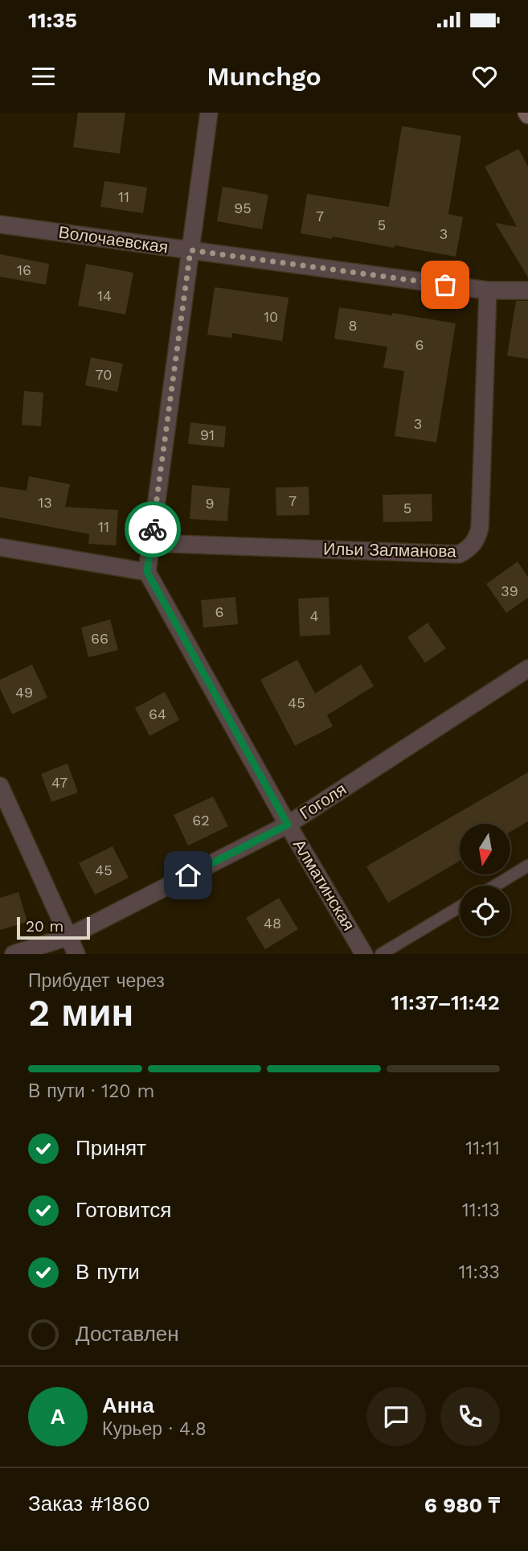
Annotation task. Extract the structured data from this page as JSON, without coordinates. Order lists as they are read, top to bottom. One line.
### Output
{"streets":{"street":["Волочаевская","Ильи Залманова","Гоголя","Алматинская"]},"crossings":[["Волочаевская","Ильи Залманова"],["Гоголя","Алматинская"]],"house_numbers":["11","95","7","5","3","16","14","10","8","6","70","3","91","7","13","9","5","11","39","6","4","66","49","45","64","47","62","45","48"],"scale_bar":"20 m","north":"bottom","page":{"status":"11:35","header":"Munchgo","scale":"20 m","heading":["2 мин","Прибудет через","11:37–11:42"],"panel":["Анна","Курьер · 4.8","Заказ #1860","6 980 ₸"],"bar":"В пути · 120 m","list":[["Принят","11:11"],["Готовится","11:13"],["В пути","11:33"],"Доставлен"],"round":"А"}}
